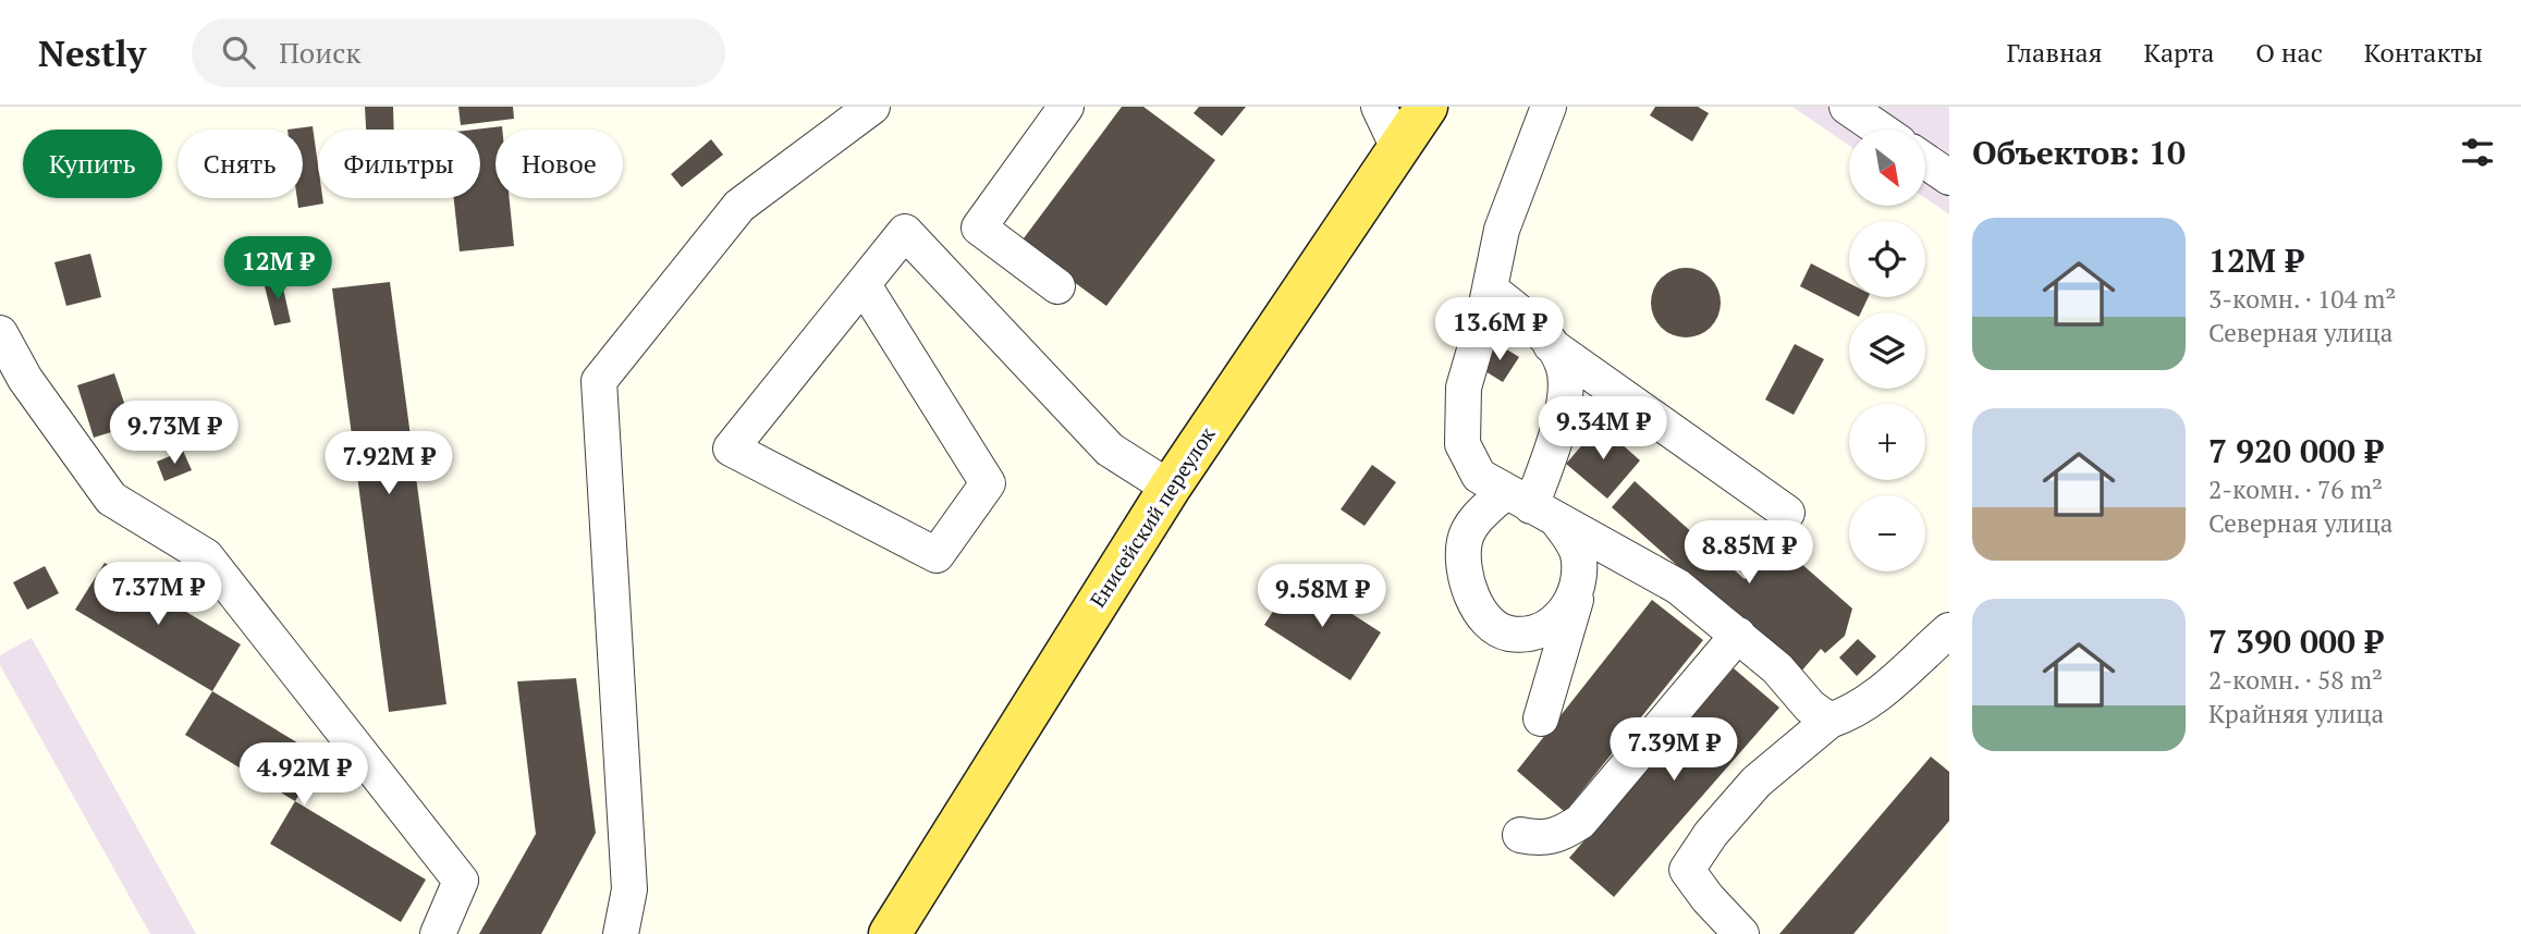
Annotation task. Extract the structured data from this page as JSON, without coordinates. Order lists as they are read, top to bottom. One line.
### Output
{"streets":{"main road":["Енисейский переулок"]},"north":"bottom right","page":{"header":"Nestly","search":"Поиск","nav":["Главная","Карта","О нас","Контакты"],"heading":"Объектов: 10","map_buttons":["+","−"],"chip":["Купить","Снять","Фильтры","Новое"],"list":[{"name":"12M ₽","note":"3-комн. · 104 m² · Северная улица"},{"name":"7 920 000 ₽","note":"2-комн. · 76 m² · Северная улица"},{"name":"7 390 000 ₽","note":"2-комн. · 58 m² · Крайняя улица"}],"price":["12M ₽","13.6M ₽","9.34M ₽","9.73M ₽","7.92M ₽","8.85M ₽","7.37M ₽","9.58M ₽","7.39M ₽","4.92M ₽"]}}
